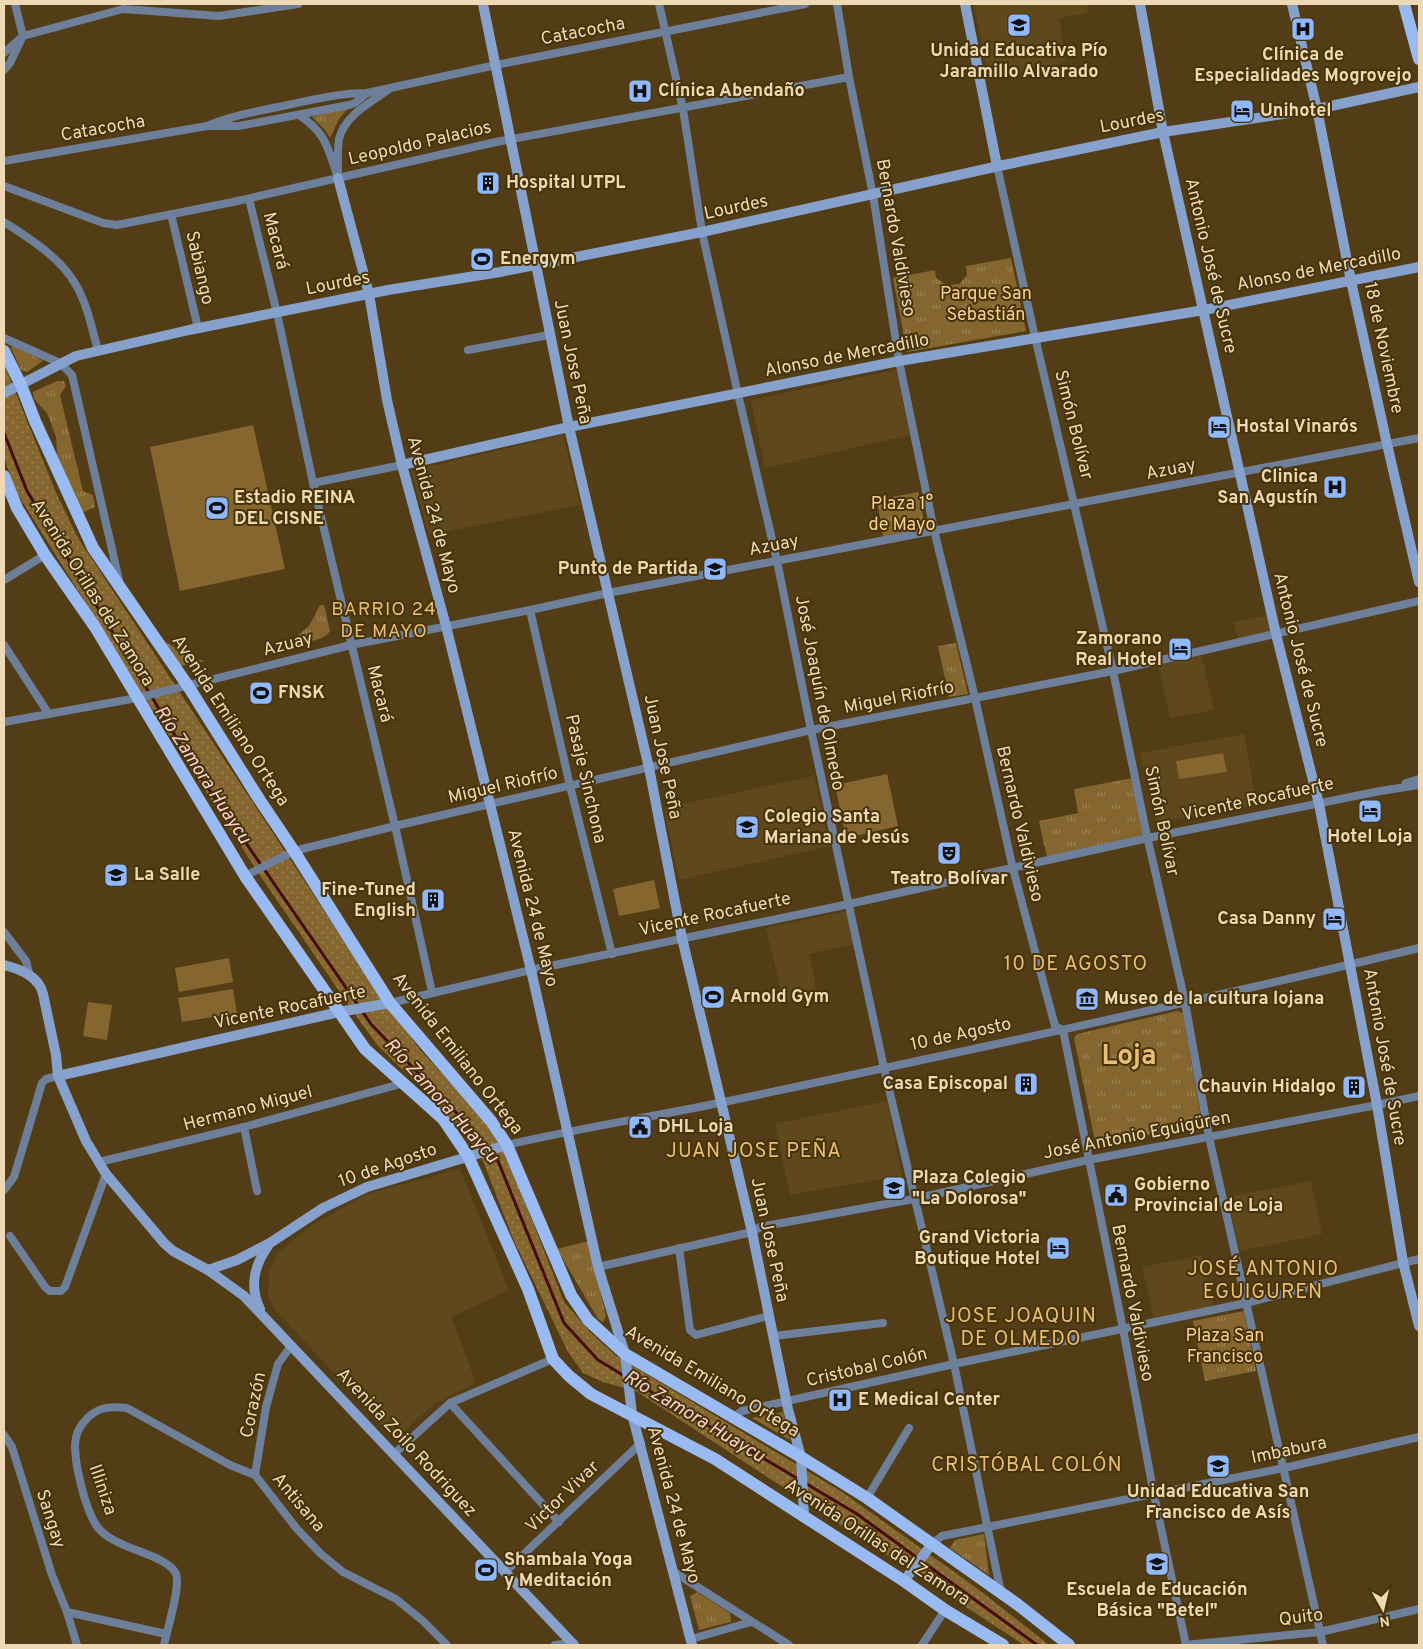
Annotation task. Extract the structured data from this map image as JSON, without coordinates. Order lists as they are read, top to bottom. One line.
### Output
{"streets":{"main road":["Avenida Orillas del Zamora","Avenida Emiliano Ortega"],"street":["Catacocha","Lourdes","Leopoldo Palacios","Bernardo Valdivieso","Macará","Antonio José de Sucre","Sabiango","Alonso de Mercadillo","18 de Noviembre","Juan Jose Peña","Simón Bolívar","Azuay","Avenida 24 de Mayo","José Joaquín de Olmedo","Miguel Riofrío","Pasaje Sinchona","Vicente Rocafuerte","10 de Agosto","Hermano Miguel","José Antonio Eguigüren","Cristobal Colón","Corazón","Avenida Zoilo Rodriguez","Imbabura","Illiniza","Victor Vivar","Antisana","Sangay","Quito"]},"crossings":[["Catacocha","Juan Jose Peña"],["Catacocha","José Joaquín de Olmedo"],["Lourdes","Bernardo Valdivieso"],["Lourdes","Macará"],["Lourdes","Antonio José de Sucre"],["Lourdes","Sabiango"],["Lourdes","18 de Noviembre"],["Lourdes","Juan Jose Peña"],["Lourdes","Simón Bolívar"],["Lourdes","Avenida 24 de Mayo"],["Lourdes","José Joaquín de Olmedo"],["Lourdes","Avenida Emiliano Ortega"],["Leopoldo Palacios","Bernardo Valdivieso"],["Leopoldo Palacios","Macará"],["Leopoldo Palacios","Sabiango"],["Leopoldo Palacios","Juan Jose Peña"],["Leopoldo Palacios","Avenida 24 de Mayo"],["Leopoldo Palacios","José Joaquín de Olmedo"],["Bernardo Valdivieso","Alonso de Mercadillo"],["Bernardo Valdivieso","Azuay"],["Bernardo Valdivieso","Miguel Riofrío"],["Bernardo Valdivieso","Vicente Rocafuerte"],["Bernardo Valdivieso","10 de Agosto"],["Bernardo Valdivieso","José Antonio Eguigüren"],["Bernardo Valdivieso","Cristobal Colón"],["Bernardo Valdivieso","Imbabura"],["Bernardo Valdivieso","Quito"],["Macará","Alonso de Mercadillo"],["Macará","Azuay"],["Macará","Miguel Riofrío"],["Macará","Vicente Rocafuerte"],["Antonio José de Sucre","Alonso de Mercadillo"],["Antonio José de Sucre","Azuay"],["Antonio José de Sucre","Miguel Riofrío"],["Antonio José de Sucre","Vicente Rocafuerte"],["Antonio José de Sucre","10 de Agosto"],["Antonio José de Sucre","José Antonio Eguigüren"],["Antonio José de Sucre","Cristobal Colón"],["Alonso de Mercadillo","18 de Noviembre"],["Alonso de Mercadillo","Juan Jose Peña"],["Alonso de Mercadillo","Simón Bolívar"],["Alonso de Mercadillo","Avenida 24 de Mayo"],["Alonso de Mercadillo","José Joaquín de Olmedo"],["18 de Noviembre","Azuay"],["Juan Jose Peña","Azuay"],["Juan Jose Peña","Avenida Orillas del Zamora"],["Juan Jose Peña","Miguel Riofrío"],["Juan Jose Peña","Avenida Emiliano Ortega"],["Juan Jose Peña","Vicente Rocafuerte"],["Juan Jose Peña","10 de Agosto"],["Juan Jose Peña","José Antonio Eguigüren"],["Juan Jose Peña","Cristobal Colón"],["Simón Bolívar","Azuay"],["Simón Bolívar","Miguel Riofrío"],["Simón Bolívar","Vicente Rocafuerte"],["Simón Bolívar","10 de Agosto"],["Simón Bolívar","José Antonio Eguigüren"],["Simón Bolívar","Cristobal Colón"],["Simón Bolívar","Imbabura"],["Simón Bolívar","Quito"],["Azuay","Avenida 24 de Mayo"],["Azuay","Avenida Orillas del Zamora"],["Azuay","José Joaquín de Olmedo"],["Azuay","Avenida Emiliano Ortega"],["Azuay","Pasaje Sinchona"],["Avenida 24 de Mayo","Avenida Orillas del Zamora"],["Avenida 24 de Mayo","Miguel Riofrío"],["Avenida 24 de Mayo","Avenida Emiliano Ortega"],["Avenida 24 de Mayo","Vicente Rocafuerte"],["Avenida 24 de Mayo","10 de Agosto"],["Avenida 24 de Mayo","José Antonio Eguigüren"],["Avenida 24 de Mayo","Victor Vivar"],["Avenida Orillas del Zamora","Miguel Riofrío"],["Avenida Orillas del Zamora","Vicente Rocafuerte"],["Avenida Orillas del Zamora","10 de Agosto"],["Avenida Orillas del Zamora","Hermano Miguel"],["José Joaquín de Olmedo","Miguel Riofrío"],["José Joaquín de Olmedo","Avenida Emiliano Ortega"],["José Joaquín de Olmedo","Vicente Rocafuerte"],["José Joaquín de Olmedo","10 de Agosto"],["José Joaquín de Olmedo","José Antonio Eguigüren"],["José Joaquín de Olmedo","Cristobal Colón"],["José Joaquín de Olmedo","Imbabura"],["Miguel Riofrío","Avenida Emiliano Ortega"],["Miguel Riofrío","Pasaje Sinchona"],["Avenida Emiliano Ortega","Vicente Rocafuerte"],["Avenida Emiliano Ortega","10 de Agosto"],["Avenida Emiliano Ortega","Cristobal Colón"],["Avenida Emiliano Ortega","Imbabura"],["Pasaje Sinchona","Vicente Rocafuerte"],["Vicente Rocafuerte","Avenida Zoilo Rodriguez"],["10 de Agosto","Avenida Zoilo Rodriguez"],["Hermano Miguel","Avenida Zoilo Rodriguez"],["Corazón","Avenida Zoilo Rodriguez"],["Corazón","Antisana"],["Avenida Zoilo Rodriguez","Victor Vivar"],["Illiniza","Antisana"]],"districts":["BARRIO 24 DE MAYO","10 DE AGOSTO","Loja","JUAN JOSE PEÑA","JOSÉ ANTONIO EGUIGUREN","JOSE JOAQUIN DE OLMEDO","CRISTÓBAL COLÓN"],"water":["Río Zamora Huaycu"],"parks":["Parque San Sebastián","Plaza 1° de Mayo","Plaza San Francisco"],"places":{"school or university":["Unidad Educativa Pío Jaramillo Alvarado","Punto de Partida","Colegio Santa Mariana de Jesús","La Salle","Plaza Colegio \"La Dolorosa\"","Unidad Educativa San Francisco de Asís","Escuela de Educación Básica \"Betel\""],"hospital":["Clínica de Especialidades Mogrovejo","Clínica Abendaño","Clinica San Agustín","E Medical Center"],"hotel":["Unihotel","Hostal Vinarós","Zamorano Real Hotel","Hotel Loja","Casa Danny","Grand Victoria Boutique Hotel"],"building":["Hospital UTPL","Fine-Tuned English","Casa Episcopal","Chauvin Hidalgo"],"sports":["Energym","Estadio REINA DEL CISNE","FNSK","Arnold Gym","Shambala Yoga y Meditación"],"theatre":["Teatro Bolívar"],"museum":["Museo de la cultura lojana"],"public building":["DHL Loja","Gobierno Provincial de Loja"]},"north":"bottom"}
